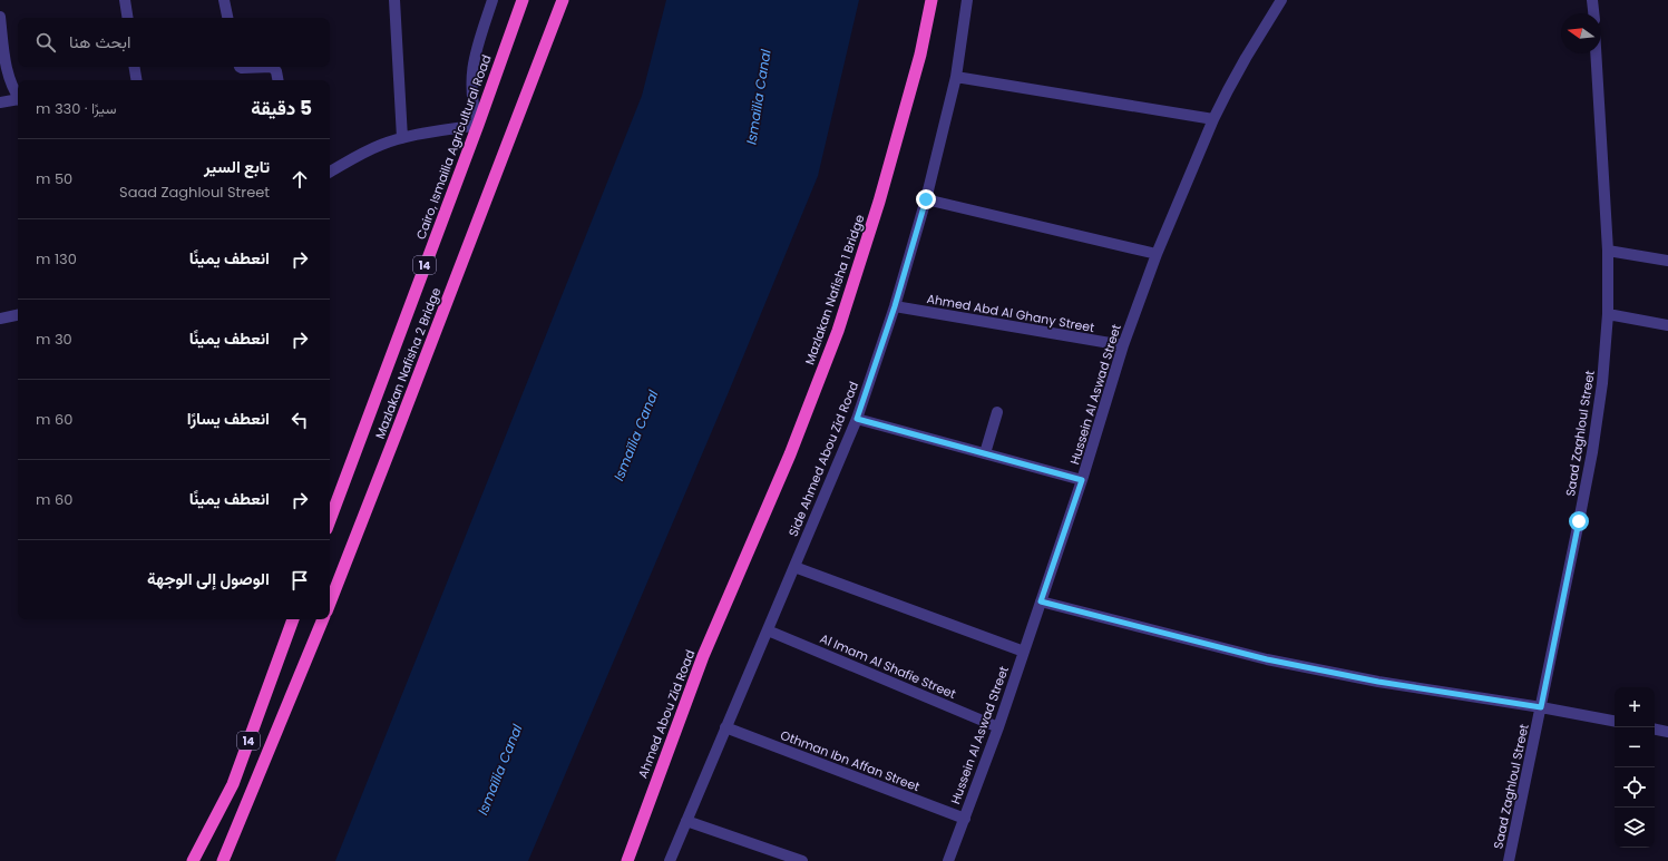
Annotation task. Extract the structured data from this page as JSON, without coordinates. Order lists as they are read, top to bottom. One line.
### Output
{"streets":{"highway":["Cairo, Ismailia Agricultural Road","14","Mazlakan Nafisha 1 Bridge","Mazlakan Nafisha 2 Bridge","Ahmed Abou Zid Road"],"street":["Ahmed Abd Al Ghany Street","Hussein Al Aswad Street","Saad Zaghloul Street","Side Ahmed Abou Zid Road","Al Imam Al Shafie Street","Othman Ibn Affan Street"]},"crossings":[["Mazlakan Nafisha 1 Bridge","Ahmed Abou Zid Road"],["Ahmed Abd Al Ghany Street","Hussein Al Aswad Street"],["Ahmed Abd Al Ghany Street","Side Ahmed Abou Zid Road"],["Hussein Al Aswad Street","Al Imam Al Shafie Street"],["Hussein Al Aswad Street","Othman Ibn Affan Street"],["Side Ahmed Abou Zid Road","Al Imam Al Shafie Street"],["Side Ahmed Abou Zid Road","Othman Ibn Affan Street"]],"water":["Ismaïlia Canal"],"north":"left","page":{"search":"ابحث هنا","heading":["5 دقيقة","سيرًا · 330 m"],"list":[["تابع السير","Saad Zaghloul Street","50 m"],["انعطف يمينًا","130 m"],["انعطف يمينًا","30 m"],["انعطف يسارًا","60 m"],["انعطف يمينًا","60 m"],"الوصول إلى الوجهة"],"map_buttons":["+","−"]}}
